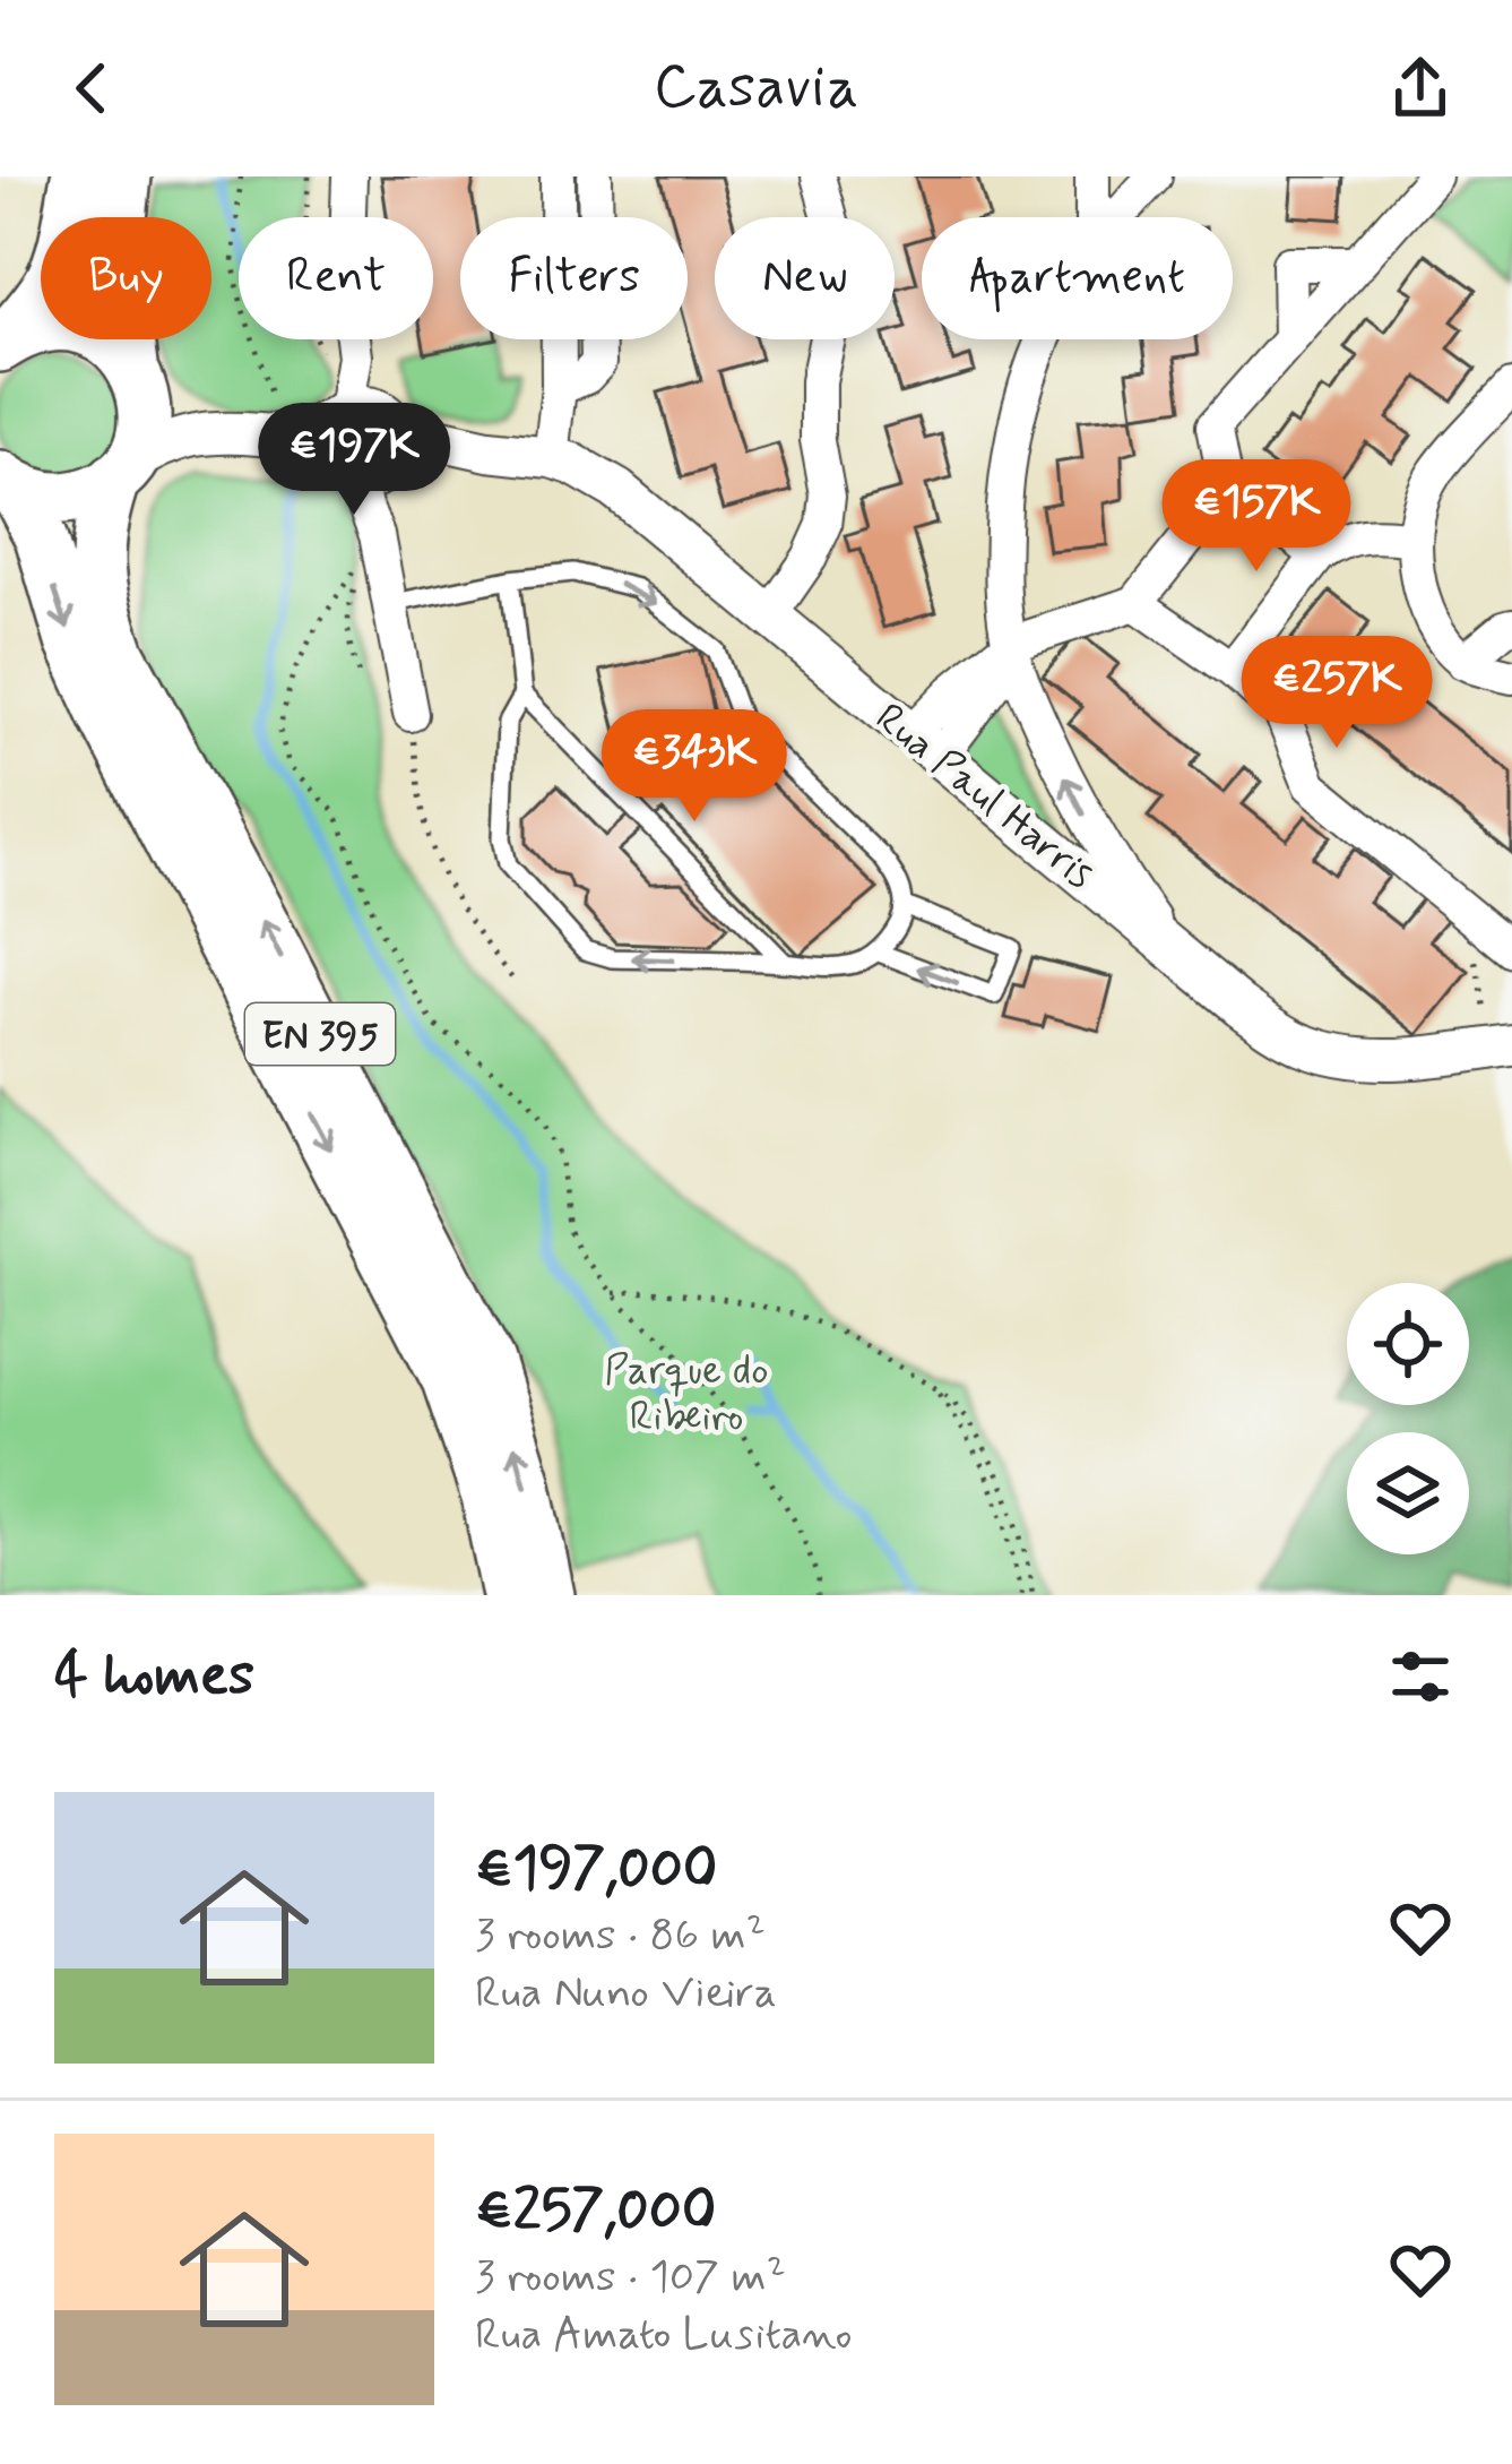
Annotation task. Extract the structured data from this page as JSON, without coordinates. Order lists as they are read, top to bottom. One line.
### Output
{"streets":{"main road":["EN 395"],"street":["Rua Paul Harris"]},"parks":["Parque do Ribeiro"],"page":{"header":"Casavia","chip":["Buy","Rent","Filters","New","Apartment"],"price":["€197K","€157K","€257K","€343K"],"heading":"4 homes","list":[{"name":"€197,000","note":"3 rooms · 86 m² · Rua Nuno Vieira"},{"name":"€257,000","note":"3 rooms · 107 m² · Rua Amato Lusitano"}]}}
